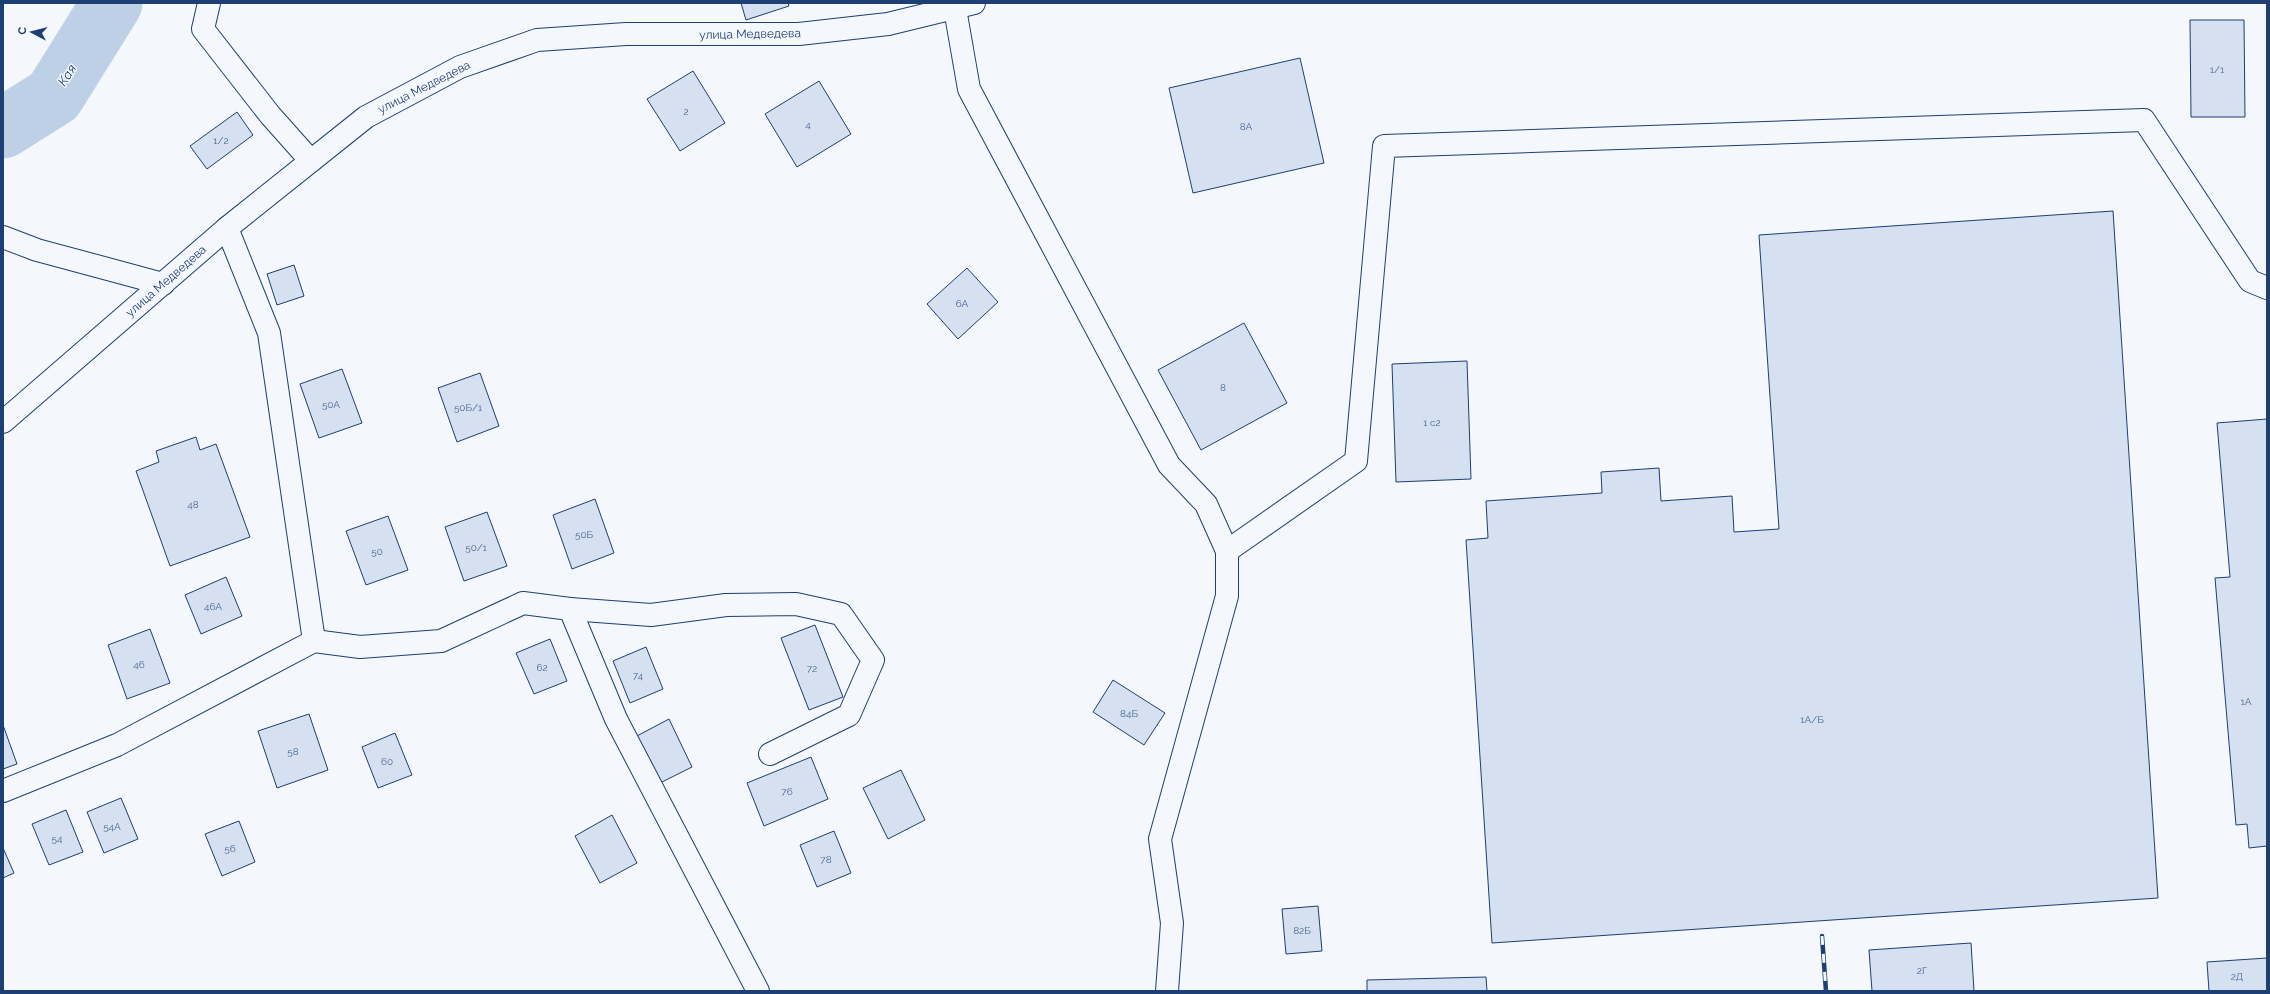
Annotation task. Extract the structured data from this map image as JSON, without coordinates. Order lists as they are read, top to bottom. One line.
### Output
{"streets":{"street":["улица Медведева"]},"water":["Кая"],"house_numbers":["1/1","2","4","8А","1/2","6А","8","50А","50Б/1","1 с2","48","50Б","50/1","50","46А","46","62","72","74","1А","84Б","1А/Б","58","60","76","54А","54","56","78","82Б","2Г","2Д"],"north":"left"}
